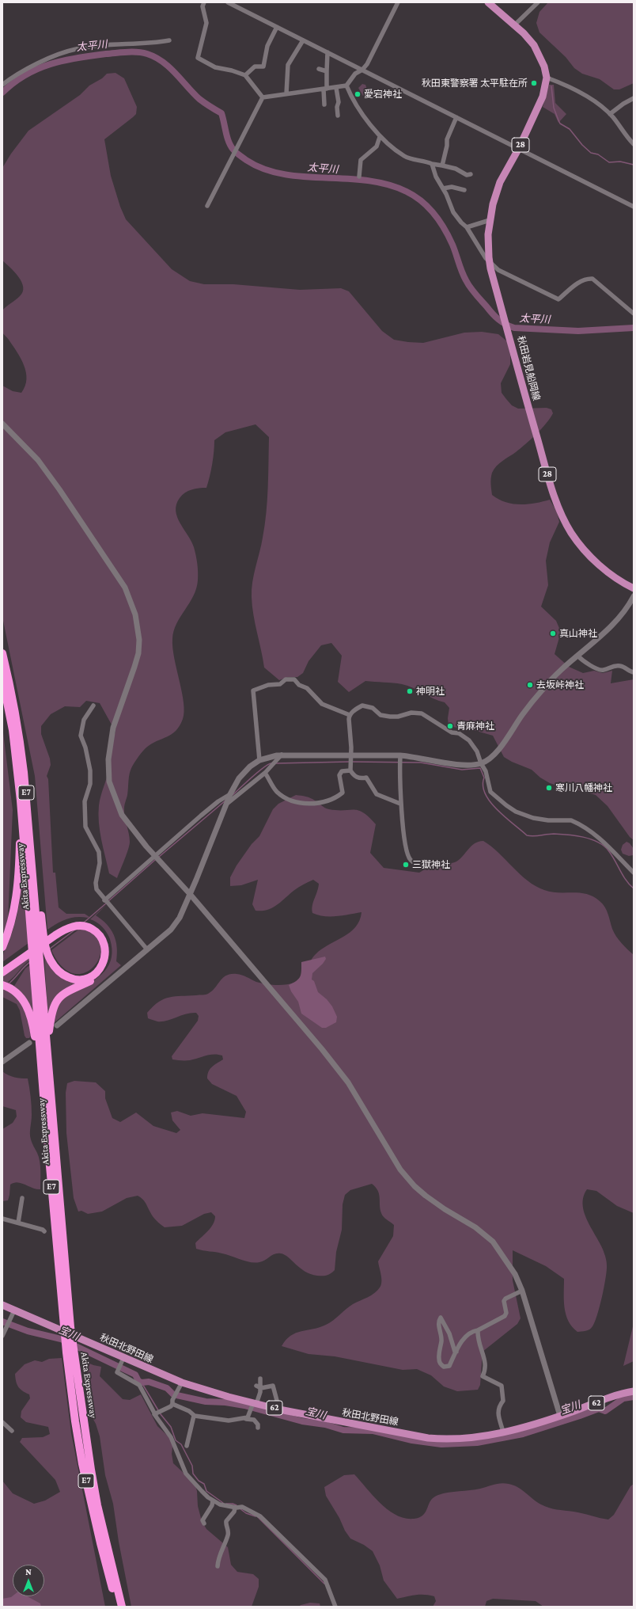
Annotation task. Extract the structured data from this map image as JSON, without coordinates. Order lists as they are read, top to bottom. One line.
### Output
{"streets":{"highway":["E7","Akita Expressway"],"main road":["28","秋田岩見船岡線","秋田北野田線","62"]},"water":["太平川","宝川"],"places":["秋田東警察署 太平駐在所","愛宕神社","真山神社","去坂峠神社","神明社","青麻神社","寒川八幡神社","三獄神社"],"north":"top"}
